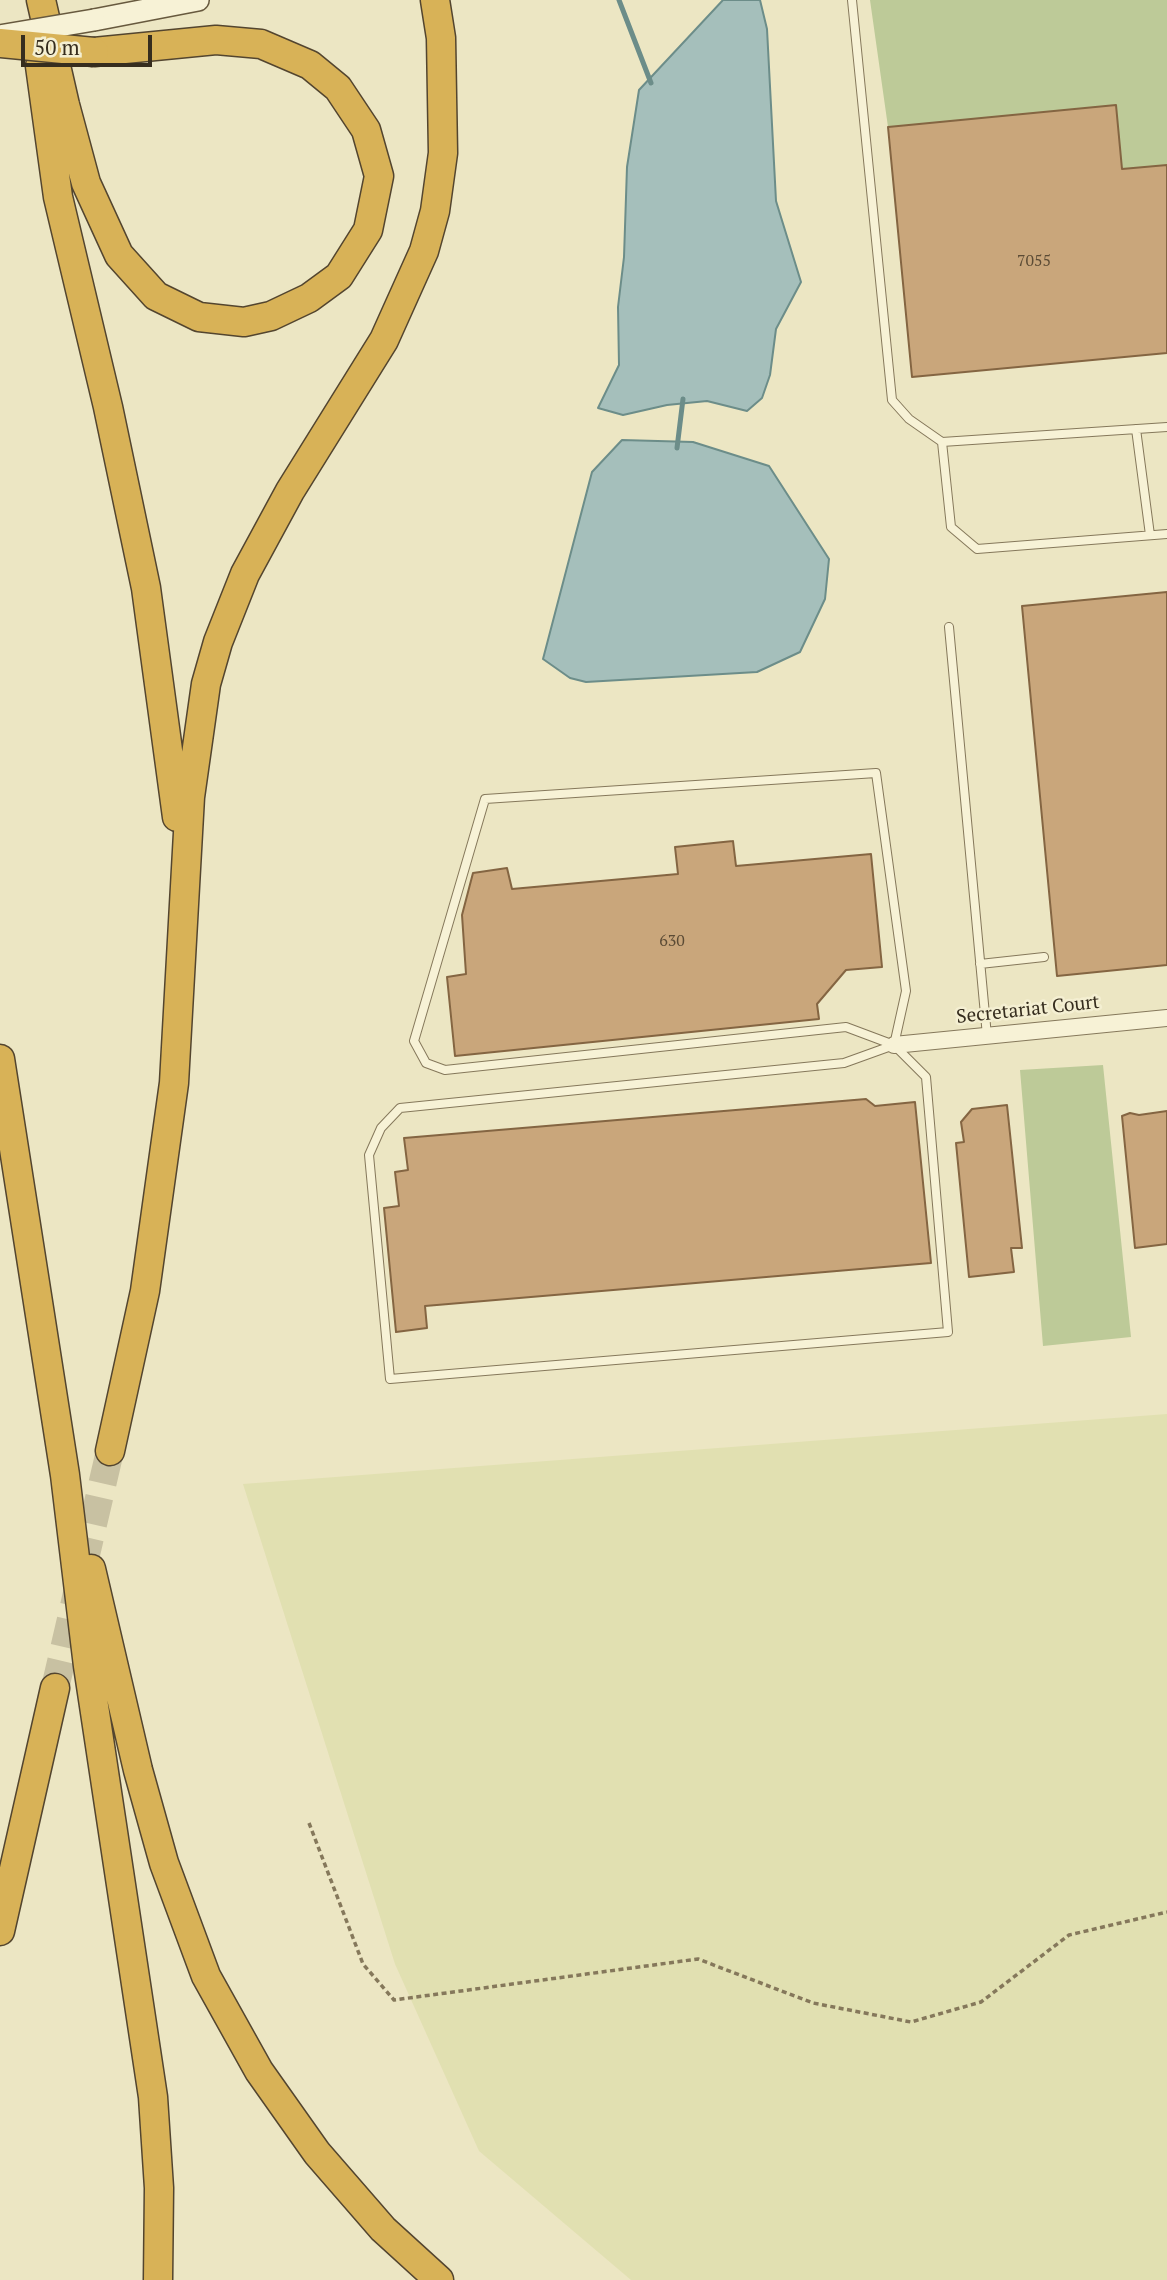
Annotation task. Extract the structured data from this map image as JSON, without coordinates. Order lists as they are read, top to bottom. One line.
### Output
{"streets":{"street":["Secretariat Court"]},"house_numbers":["7055","630"],"scale_bar":"50 m"}
